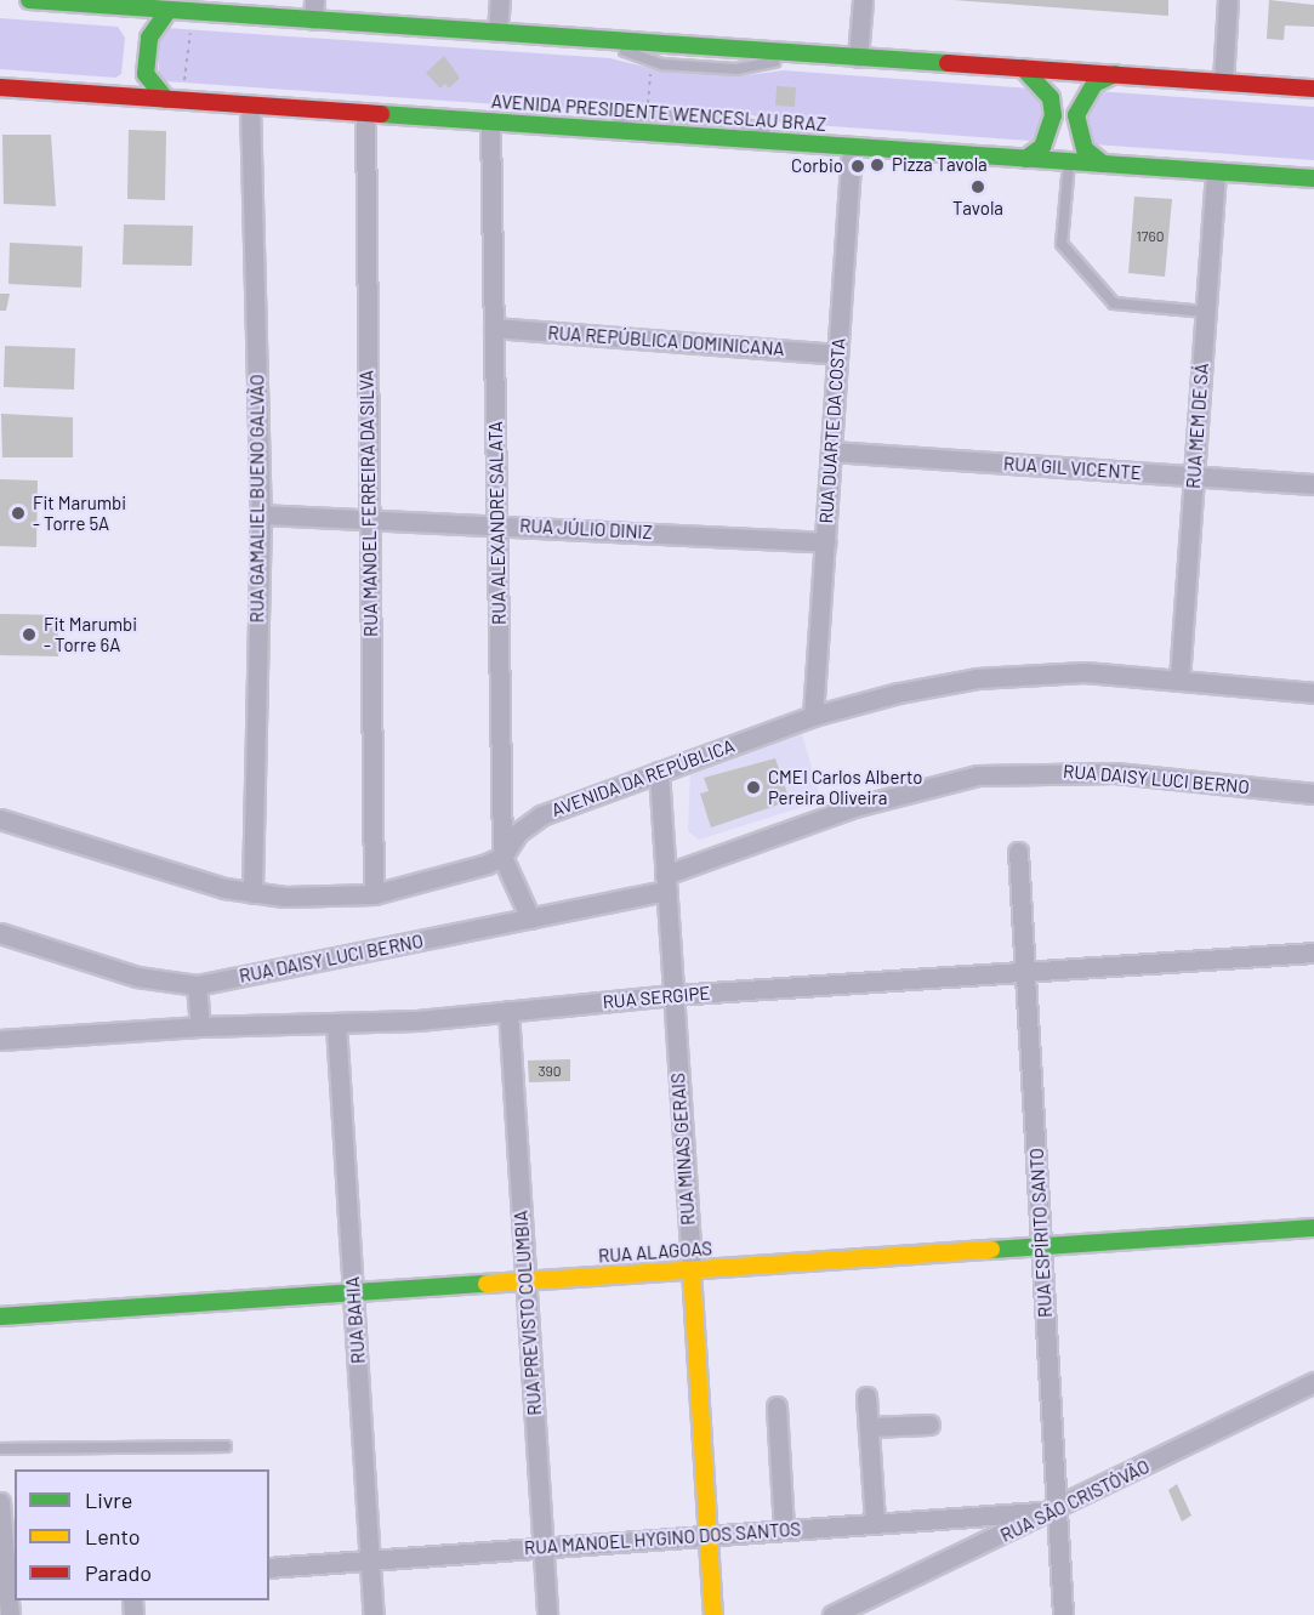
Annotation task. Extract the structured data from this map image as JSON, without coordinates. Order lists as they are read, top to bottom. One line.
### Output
{"streets":{"main road":["AVENIDA PRESIDENTE WENCESLAU BRAZ","RUA MINAS GERAIS","RUA ALAGOAS"],"street":["RUA REPÚBLICA DOMINICANA","RUA MEM DE SÁ","RUA DUARTE DA COSTA","RUA GIL VICENTE","RUA GAMALIEL BUENO GALVÃO","RUA MANOEL FERREIRA DA SILVA","RUA ALEXANDRE SALATA","RUA JÚLIO DINIZ","AVENIDA DA REPÚBLICA","RUA DAISY LUCI BERNO","RUA SERGIPE","RUA ESPÍRITO SANTO","RUA PREVISTO COLUMBIA","RUA BAHIA","RUA SÃO CRISTÓVÃO","RUA MANOEL HYGINO DOS SANTOS"]},"crossings":[["AVENIDA PRESIDENTE WENCESLAU BRAZ","RUA MEM DE SÁ"],["AVENIDA PRESIDENTE WENCESLAU BRAZ","RUA DUARTE DA COSTA"],["AVENIDA PRESIDENTE WENCESLAU BRAZ","RUA GAMALIEL BUENO GALVÃO"],["AVENIDA PRESIDENTE WENCESLAU BRAZ","RUA MANOEL FERREIRA DA SILVA"],["AVENIDA PRESIDENTE WENCESLAU BRAZ","RUA ALEXANDRE SALATA"],["RUA REPÚBLICA DOMINICANA","RUA DUARTE DA COSTA"],["RUA REPÚBLICA DOMINICANA","RUA ALEXANDRE SALATA"],["RUA MEM DE SÁ","RUA GIL VICENTE"],["RUA MEM DE SÁ","AVENIDA DA REPÚBLICA"],["RUA DUARTE DA COSTA","RUA GIL VICENTE"],["RUA DUARTE DA COSTA","RUA JÚLIO DINIZ"],["RUA DUARTE DA COSTA","AVENIDA DA REPÚBLICA"],["RUA GAMALIEL BUENO GALVÃO","RUA JÚLIO DINIZ"],["RUA MANOEL FERREIRA DA SILVA","RUA JÚLIO DINIZ"],["RUA ALEXANDRE SALATA","RUA JÚLIO DINIZ"],["RUA ALEXANDRE SALATA","AVENIDA DA REPÚBLICA"],["RUA ALEXANDRE SALATA","RUA DAISY LUCI BERNO"],["AVENIDA DA REPÚBLICA","RUA MINAS GERAIS"],["RUA DAISY LUCI BERNO","RUA MINAS GERAIS"],["RUA SERGIPE","RUA MINAS GERAIS"],["RUA SERGIPE","RUA ESPÍRITO SANTO"],["RUA SERGIPE","RUA PREVISTO COLUMBIA"],["RUA SERGIPE","RUA BAHIA"],["RUA MINAS GERAIS","RUA ALAGOAS"],["RUA MINAS GERAIS","RUA MANOEL HYGINO DOS SANTOS"],["RUA ESPÍRITO SANTO","RUA ALAGOAS"],["RUA ESPÍRITO SANTO","RUA SÃO CRISTÓVÃO"],["RUA ESPÍRITO SANTO","RUA MANOEL HYGINO DOS SANTOS"],["RUA ALAGOAS","RUA PREVISTO COLUMBIA"],["RUA ALAGOAS","RUA BAHIA"],["RUA PREVISTO COLUMBIA","RUA MANOEL HYGINO DOS SANTOS"],["RUA BAHIA","RUA MANOEL HYGINO DOS SANTOS"],["RUA SÃO CRISTÓVÃO","RUA MANOEL HYGINO DOS SANTOS"]],"places":["Pizza Tavola","Corbio","Tavola","Fit Marumbi - Torre 5A","Fit Marumbi - Torre 6A","CMEI Carlos Alberto Pereira Oliveira"],"house_numbers":["1760","390"],"legend":["Livre","Lento","Parado"]}
